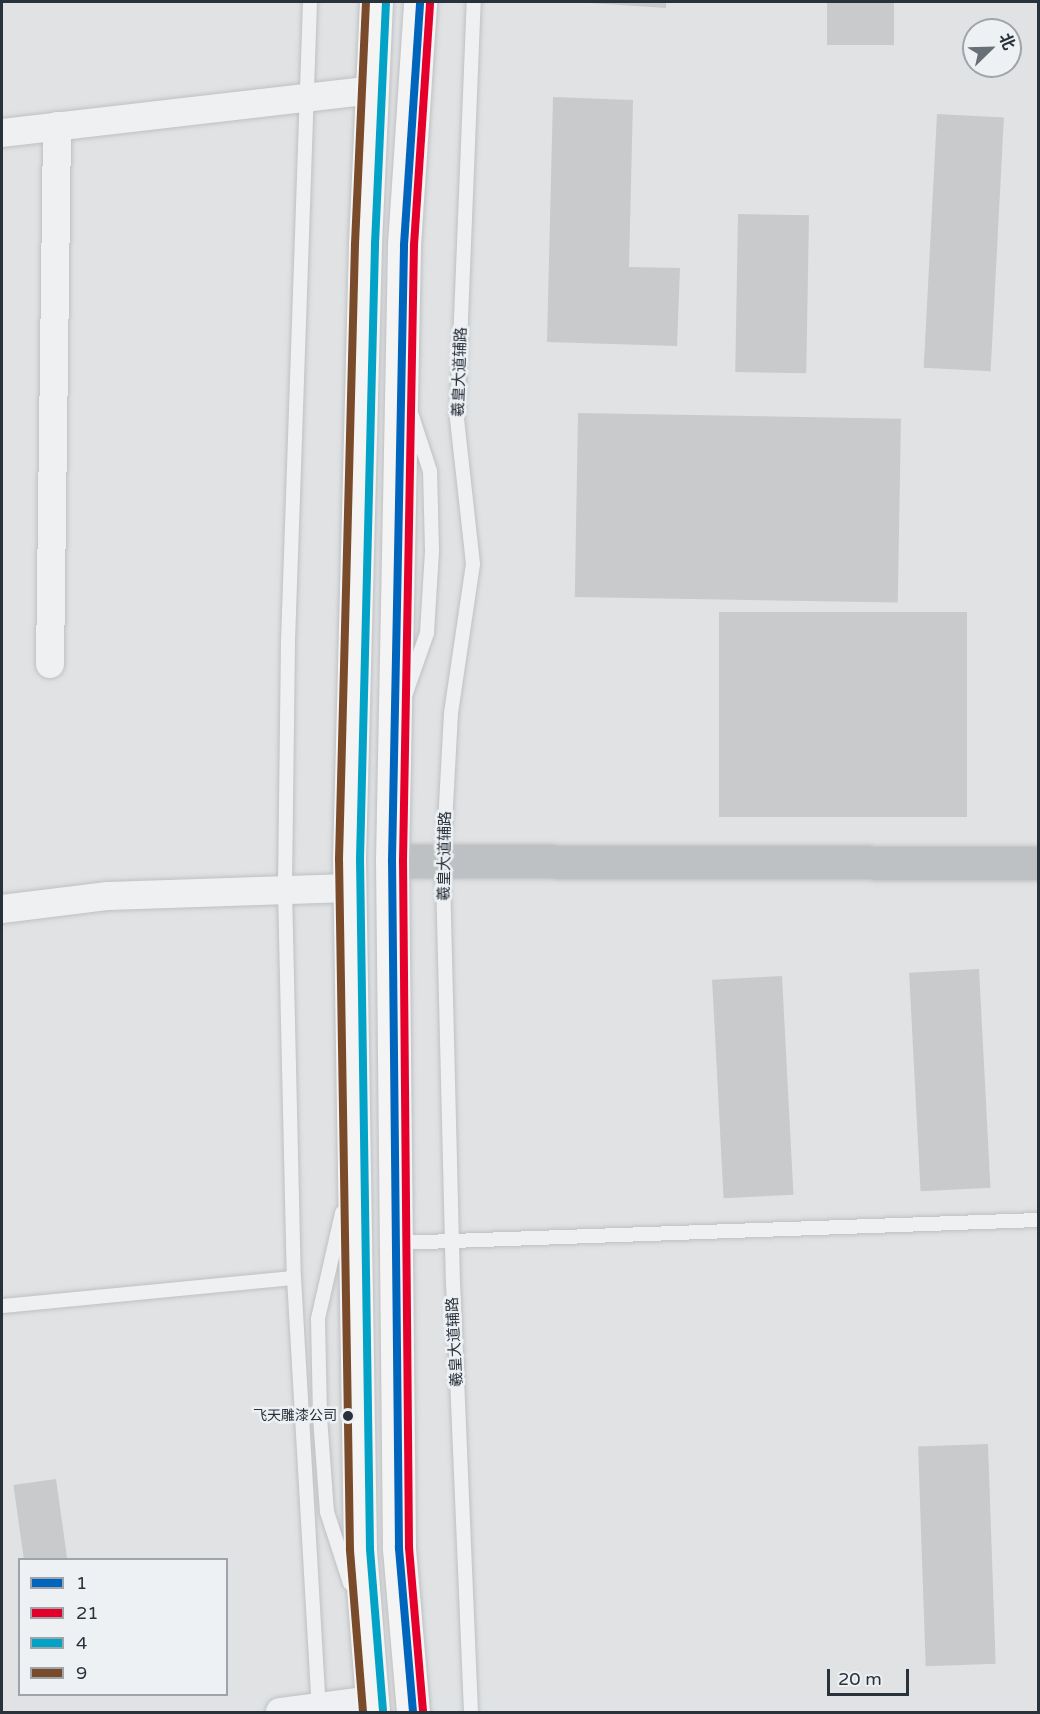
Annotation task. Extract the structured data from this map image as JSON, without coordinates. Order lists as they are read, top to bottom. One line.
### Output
{"streets":{"lane":["羲皇大道辅路"]},"places":["飞天雕漆公司"],"lines":["transit line 1","transit line 4","transit line 9","transit line 21"],"legend":["1","21","4","9"],"scale_bar":"20 m","north":"top right"}
